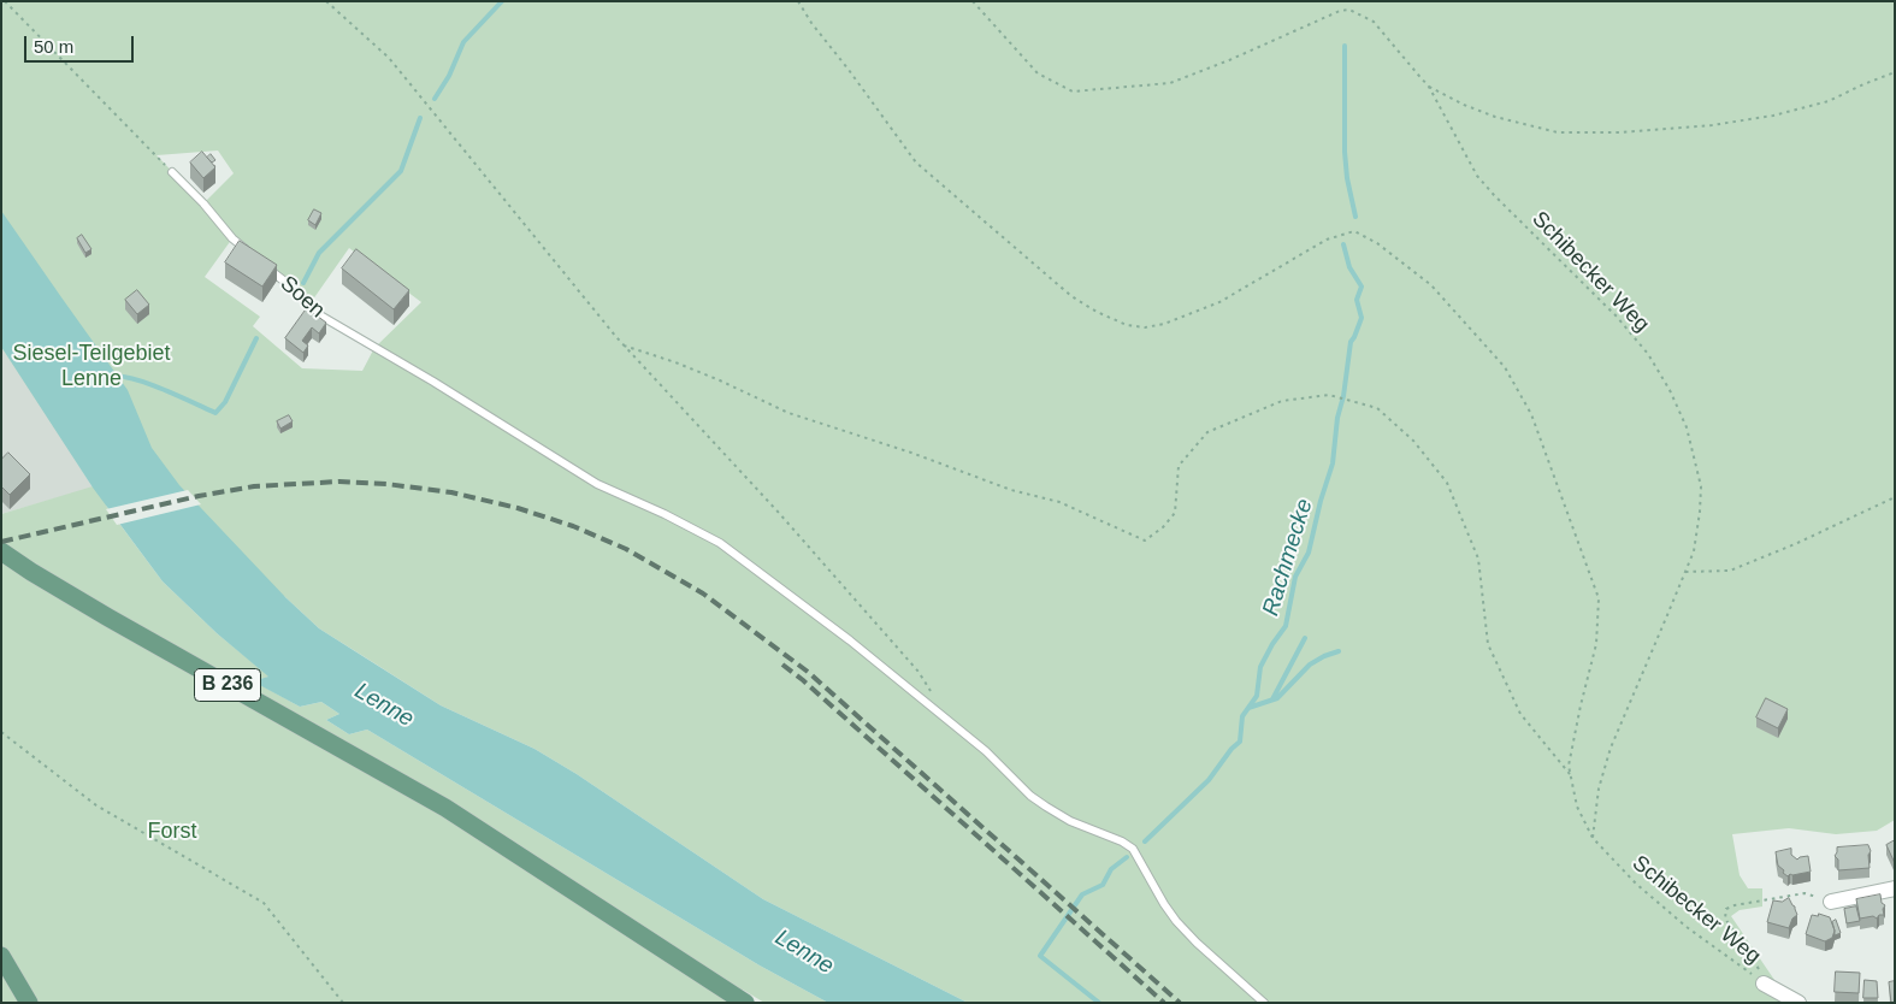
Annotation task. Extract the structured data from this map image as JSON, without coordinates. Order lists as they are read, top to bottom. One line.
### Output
{"streets":{"main road":["B 236"],"lane":["Soen"],"path":["Schibecker Weg"]},"water":["Rachmecke","Lenne"],"parks":["Siesel-Teilgebiet Lenne","Forst"],"scale_bar":"50 m"}
